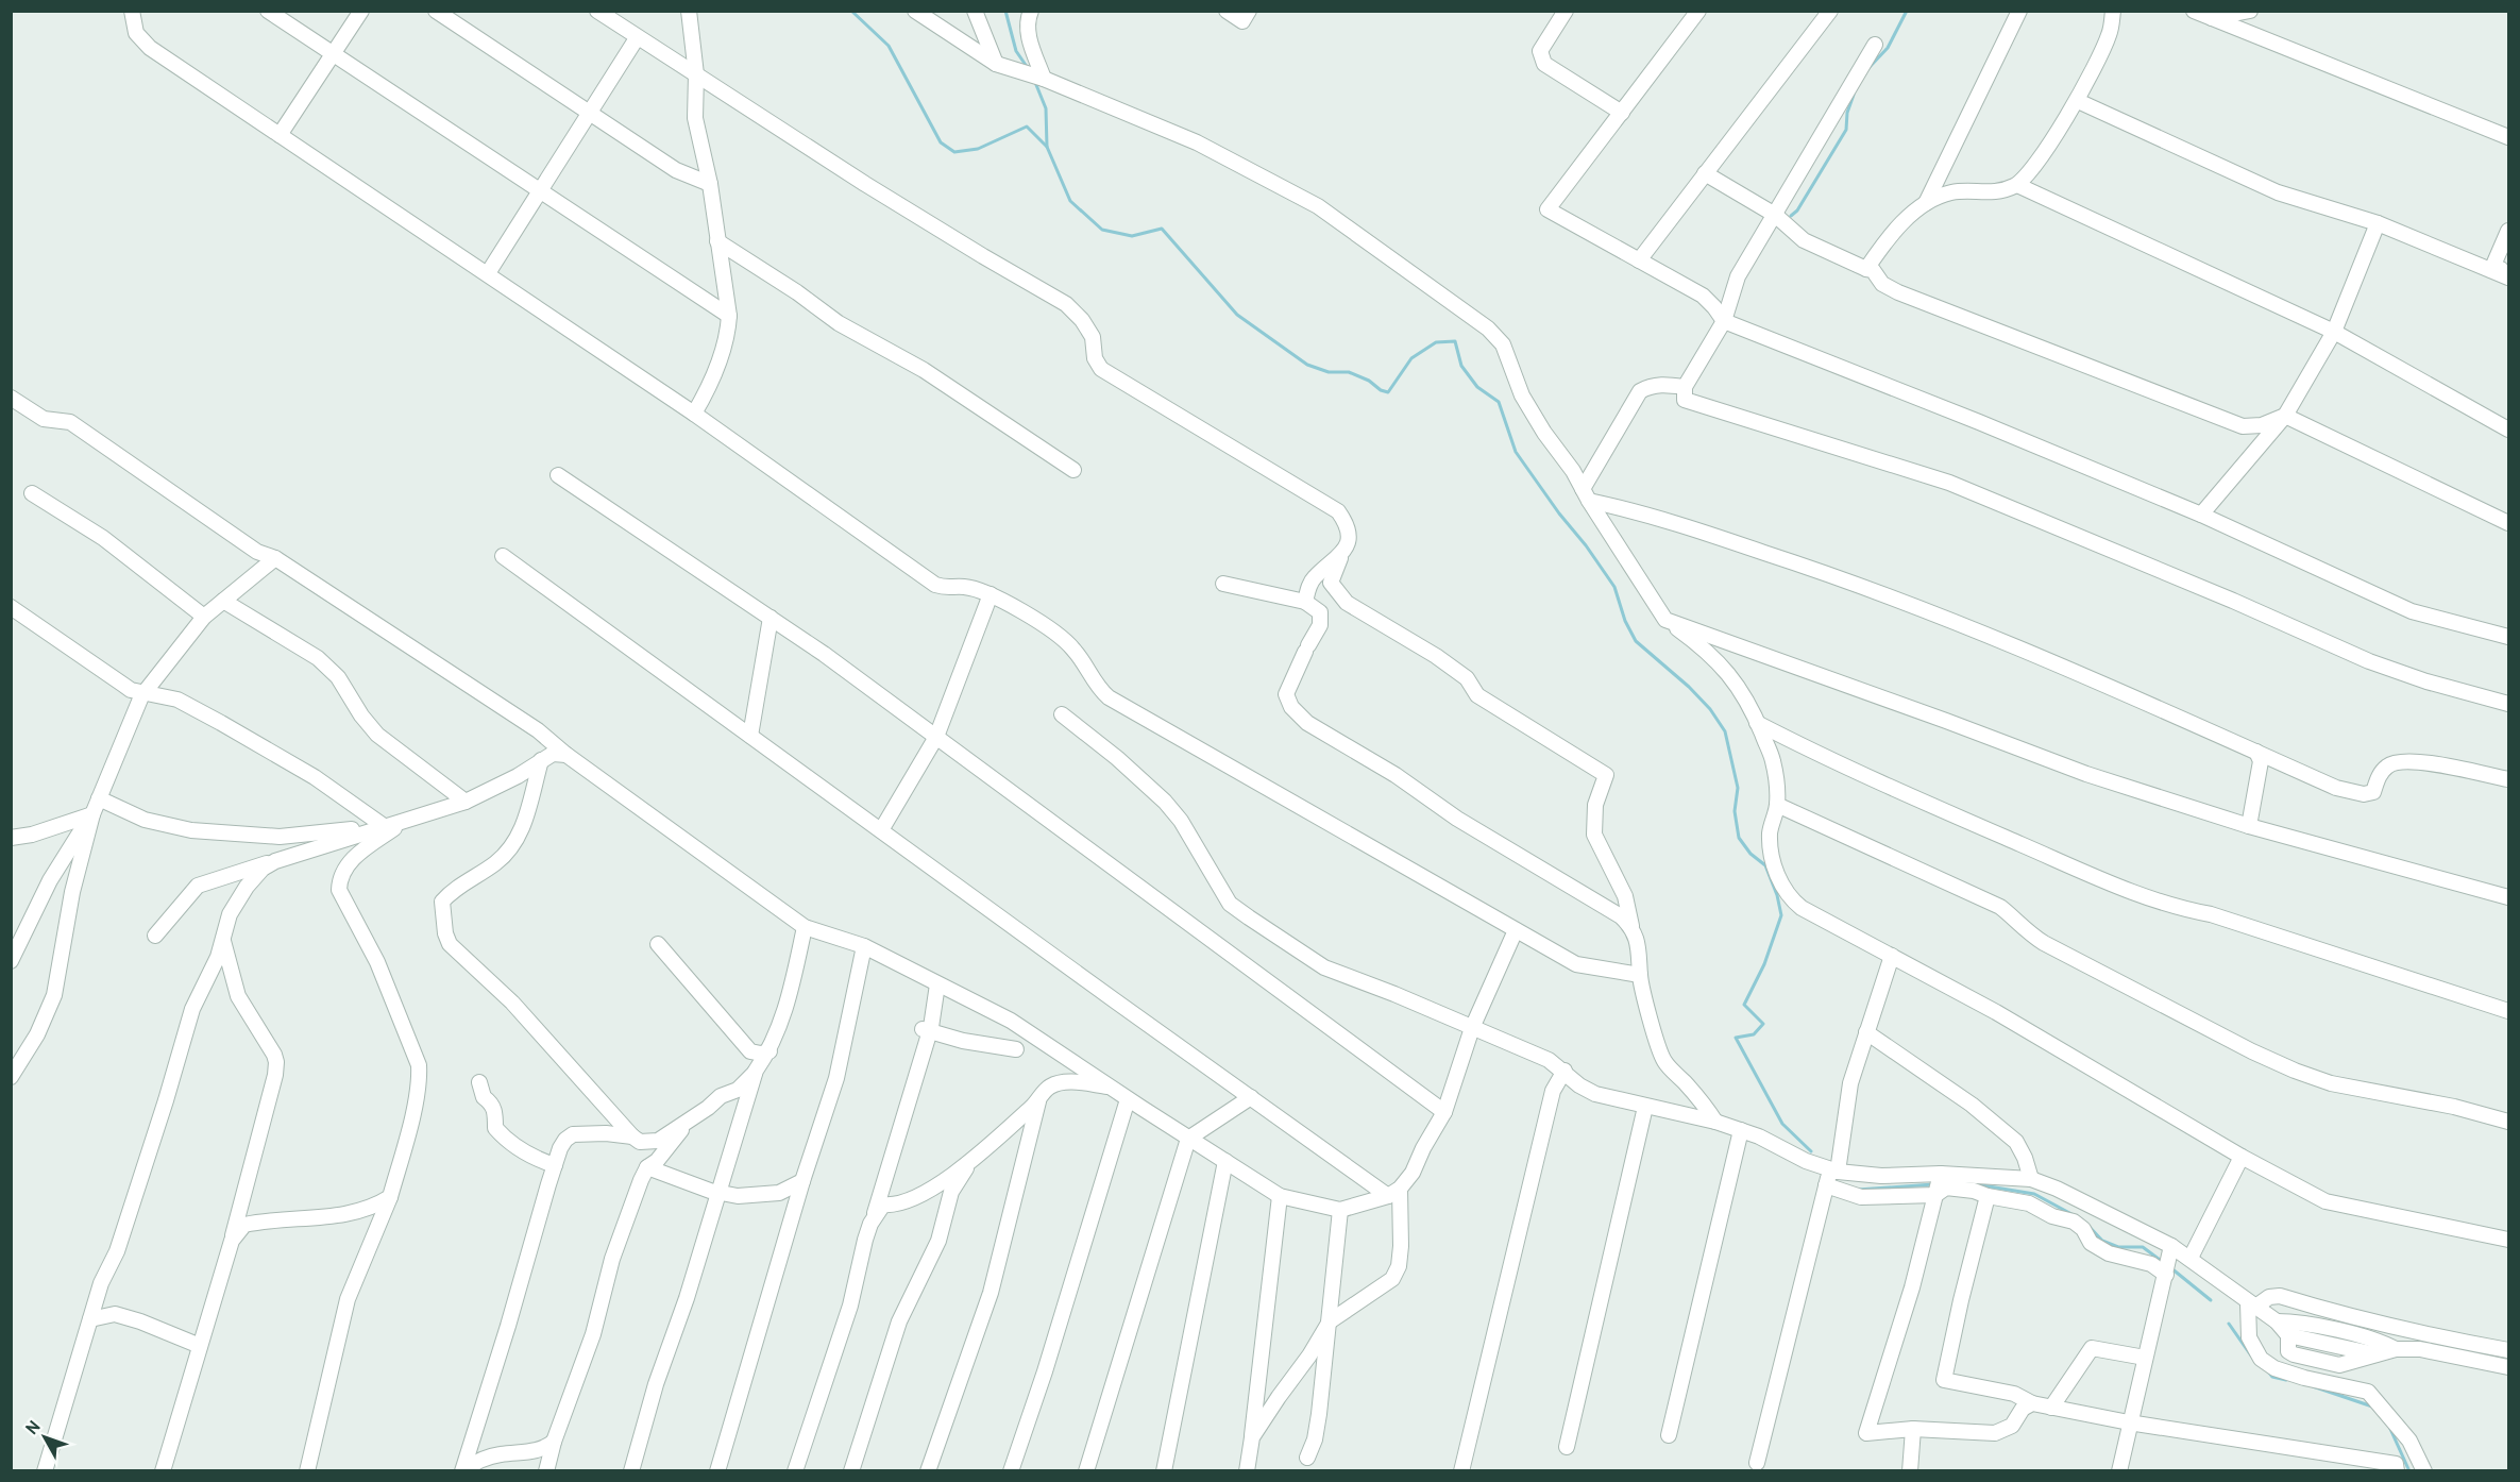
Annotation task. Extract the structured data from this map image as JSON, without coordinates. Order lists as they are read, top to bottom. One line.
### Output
{"north":"top left"}
